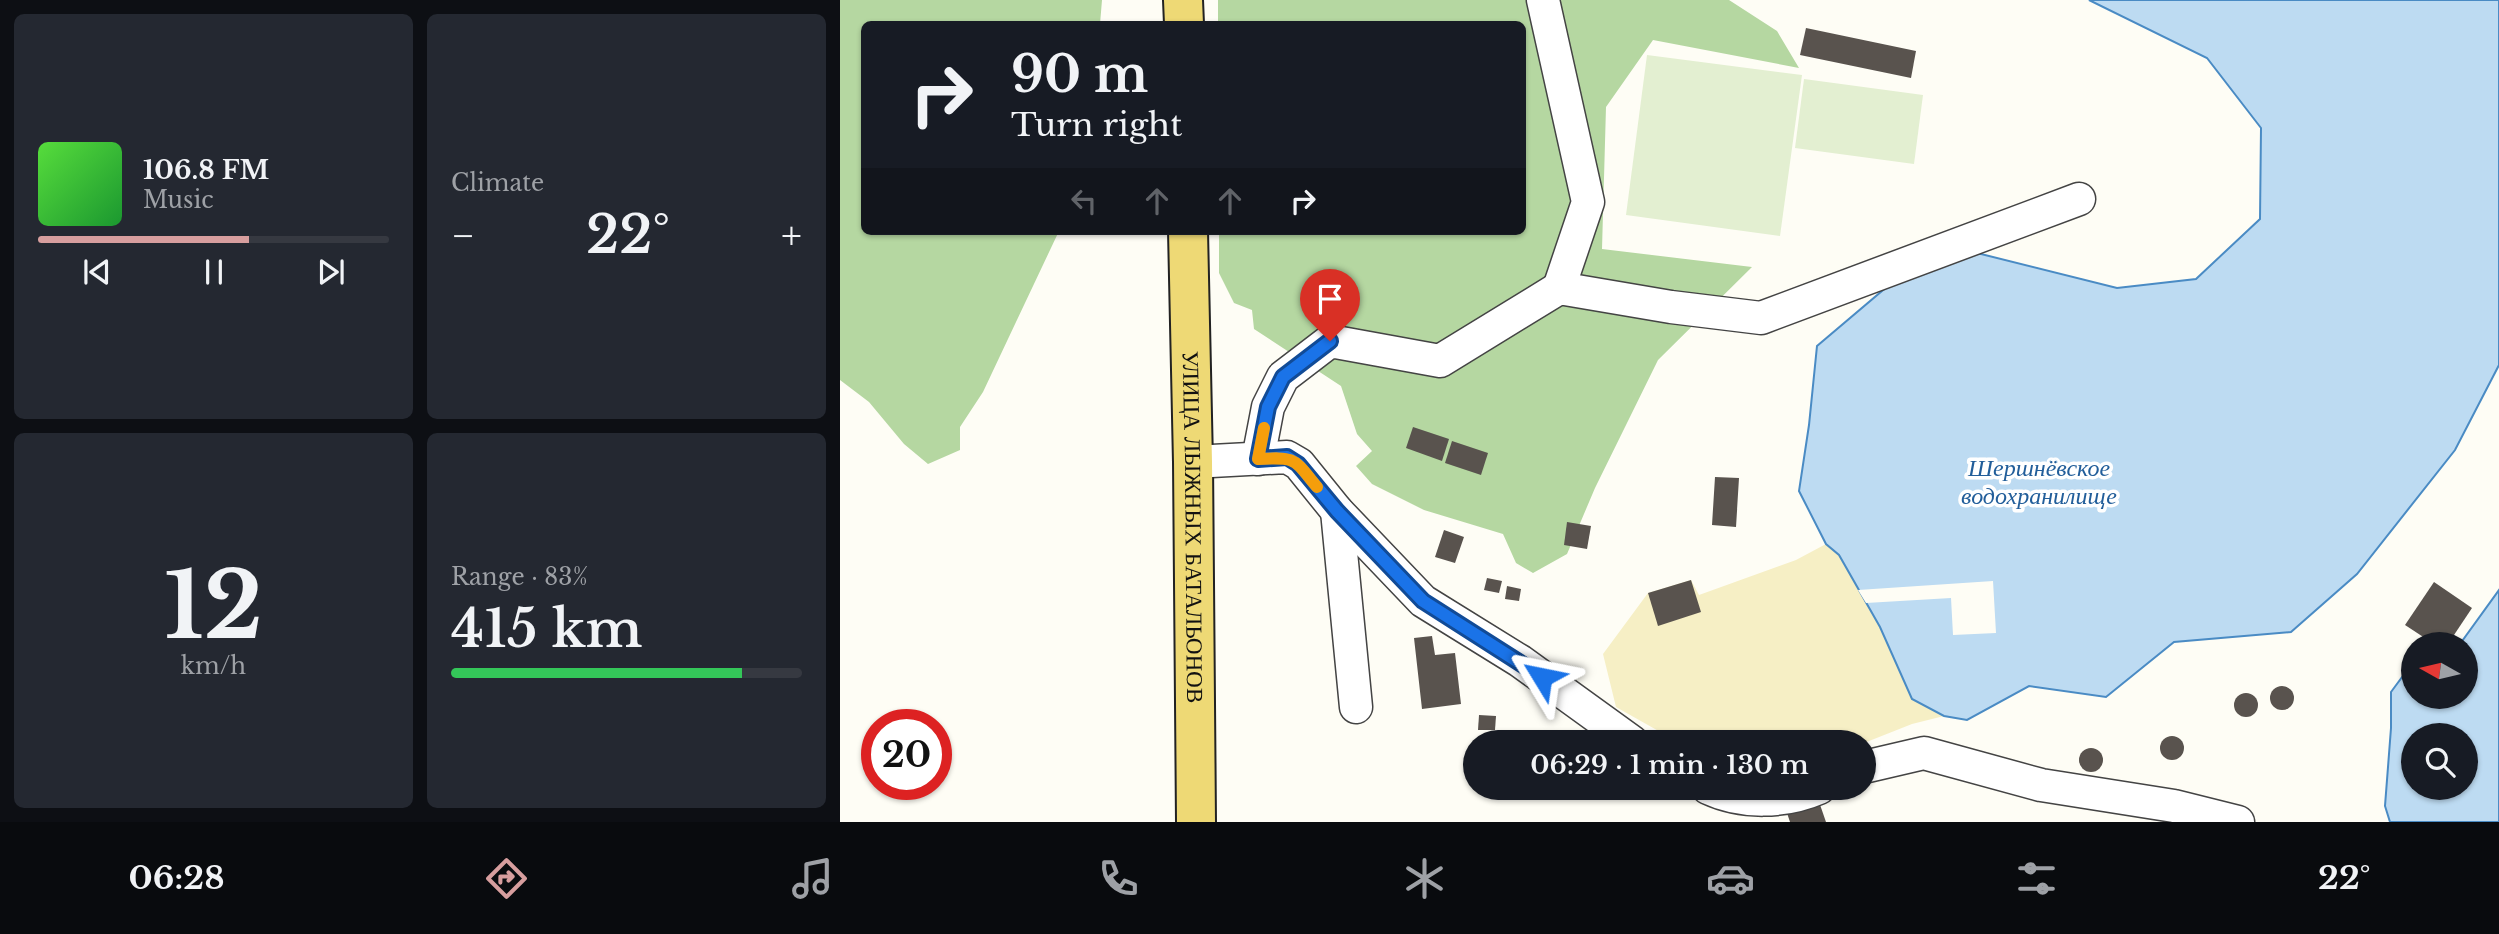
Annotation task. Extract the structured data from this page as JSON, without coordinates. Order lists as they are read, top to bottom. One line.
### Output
{"streets":{"main road":["УЛИЦА ЛЫЖНЫХ БАТАЛЬОНОВ"]},"water":["Шершнёвское водохранилище"],"north":"left","page":{"tile":["Climate",["12","km/h"],["Range · 83%","415 km"]],"turn":["90 m","Turn right"],"song":["106.8 FM","Music"],"heat":["−","22°","+"],"limit":"20","trip":"06:29 · 1 min · 130 m","tabs":["06:28","22°"]}}
